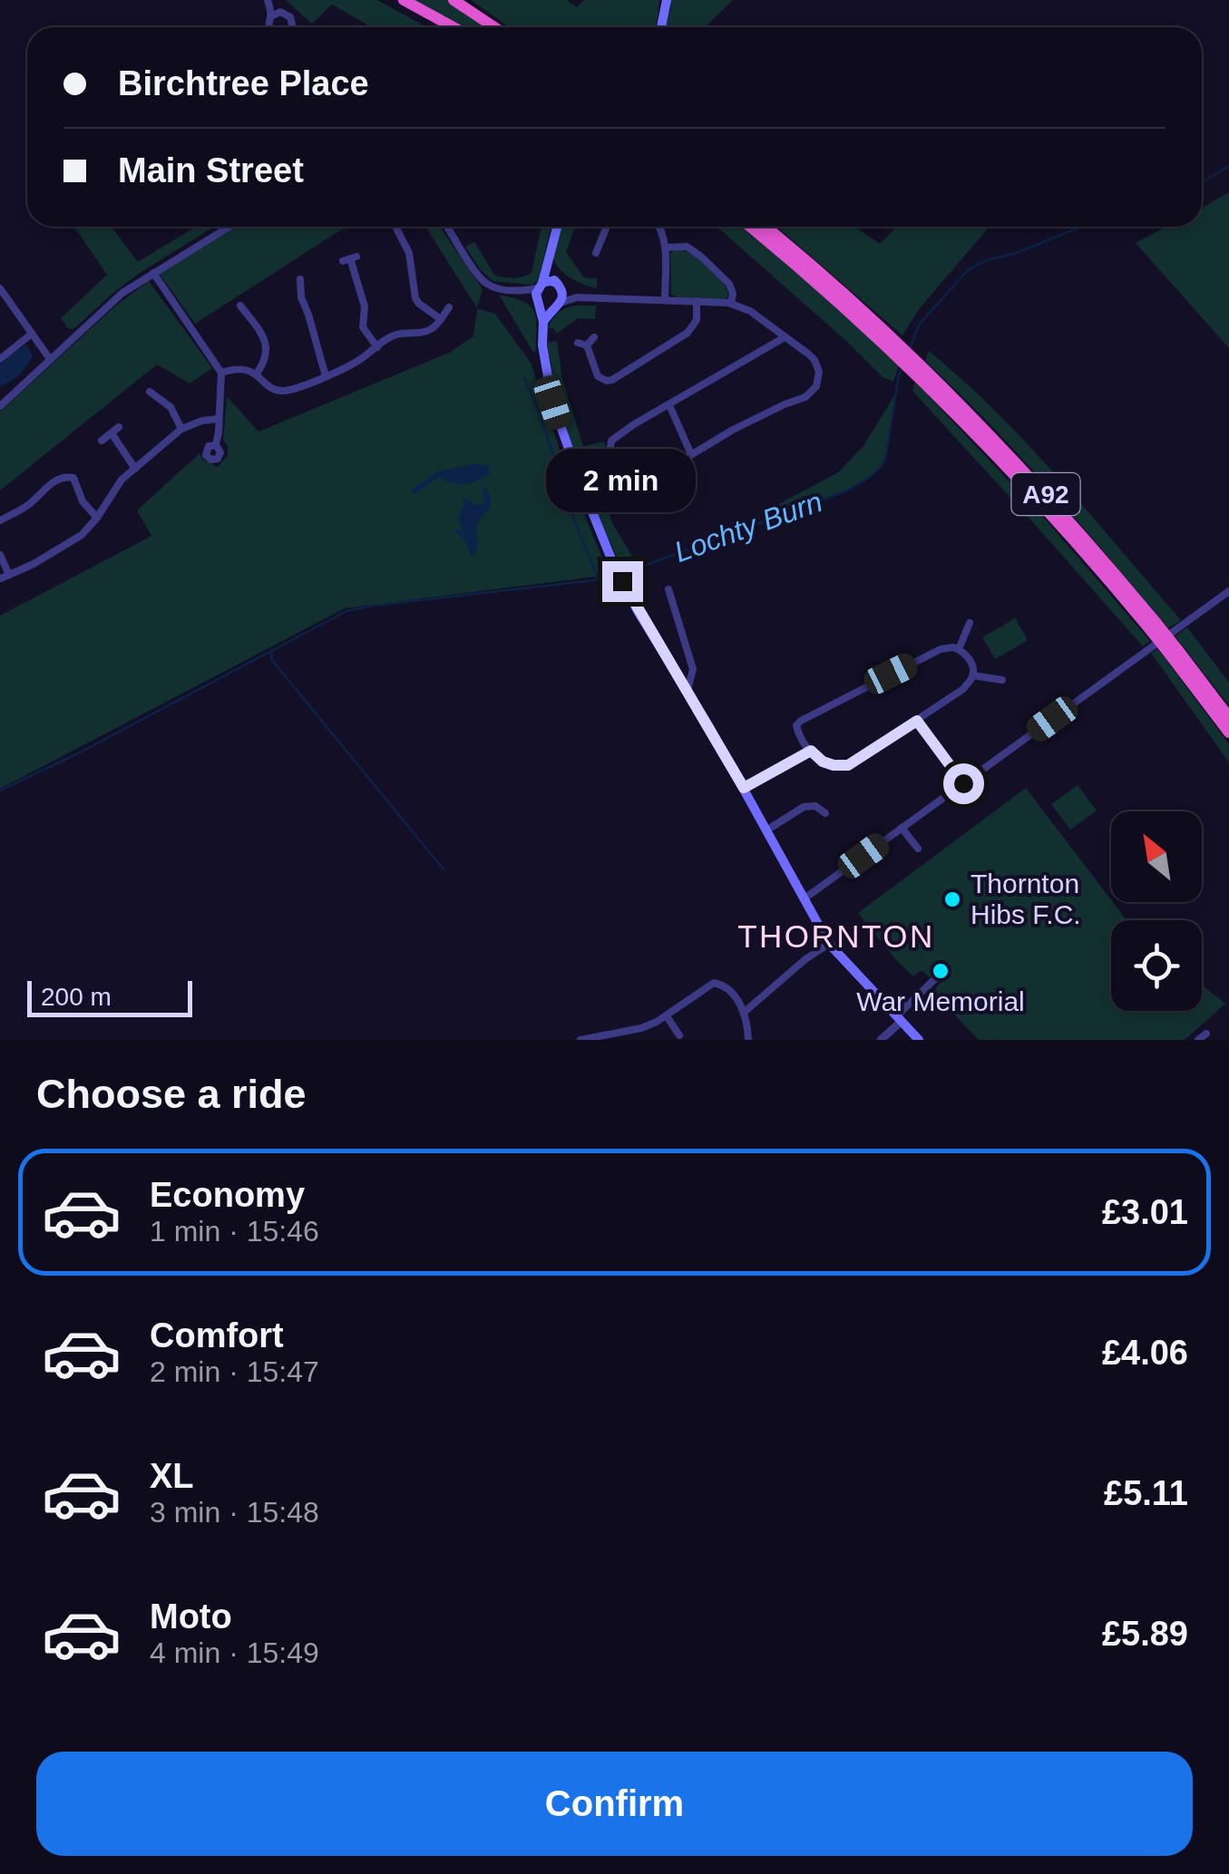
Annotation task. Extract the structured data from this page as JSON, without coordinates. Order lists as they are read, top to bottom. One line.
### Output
{"streets":{"highway":["A92"]},"districts":["THORNTON"],"water":["Lochty Burn"],"places":["Thornton Hibs F.C.","War Memorial"],"scale_bar":"200 m","north":"top left","page":{"banner":["Birchtree Place","Main Street"],"bubble":"2 min","scale":"200 m","heading":"Choose a ride","list":[{"name":"Economy","note":"1 min · 15:46","value":"£3.01"},{"name":"Comfort","note":"2 min · 15:47","value":"£4.06"},{"name":"XL","note":"3 min · 15:48","value":"£5.11"},{"name":"Moto","note":"4 min · 15:49","value":"£5.89"}],"buttons":"Confirm"}}
